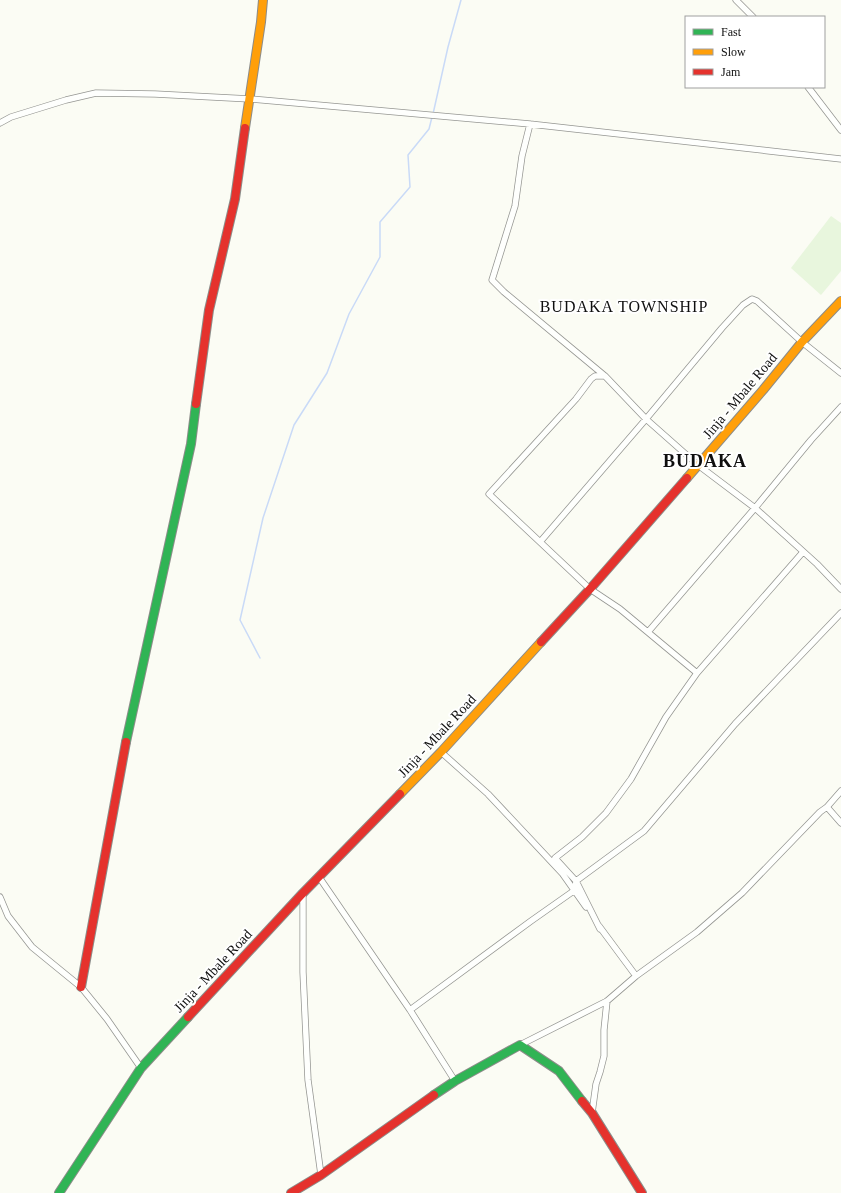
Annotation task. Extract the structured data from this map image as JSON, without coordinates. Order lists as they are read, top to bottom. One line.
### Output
{"streets":{"street":["Jinja - Mbale Road"]},"districts":["BUDAKA TOWNSHIP","BUDAKA"],"legend":["Fast","Slow","Jam"]}
